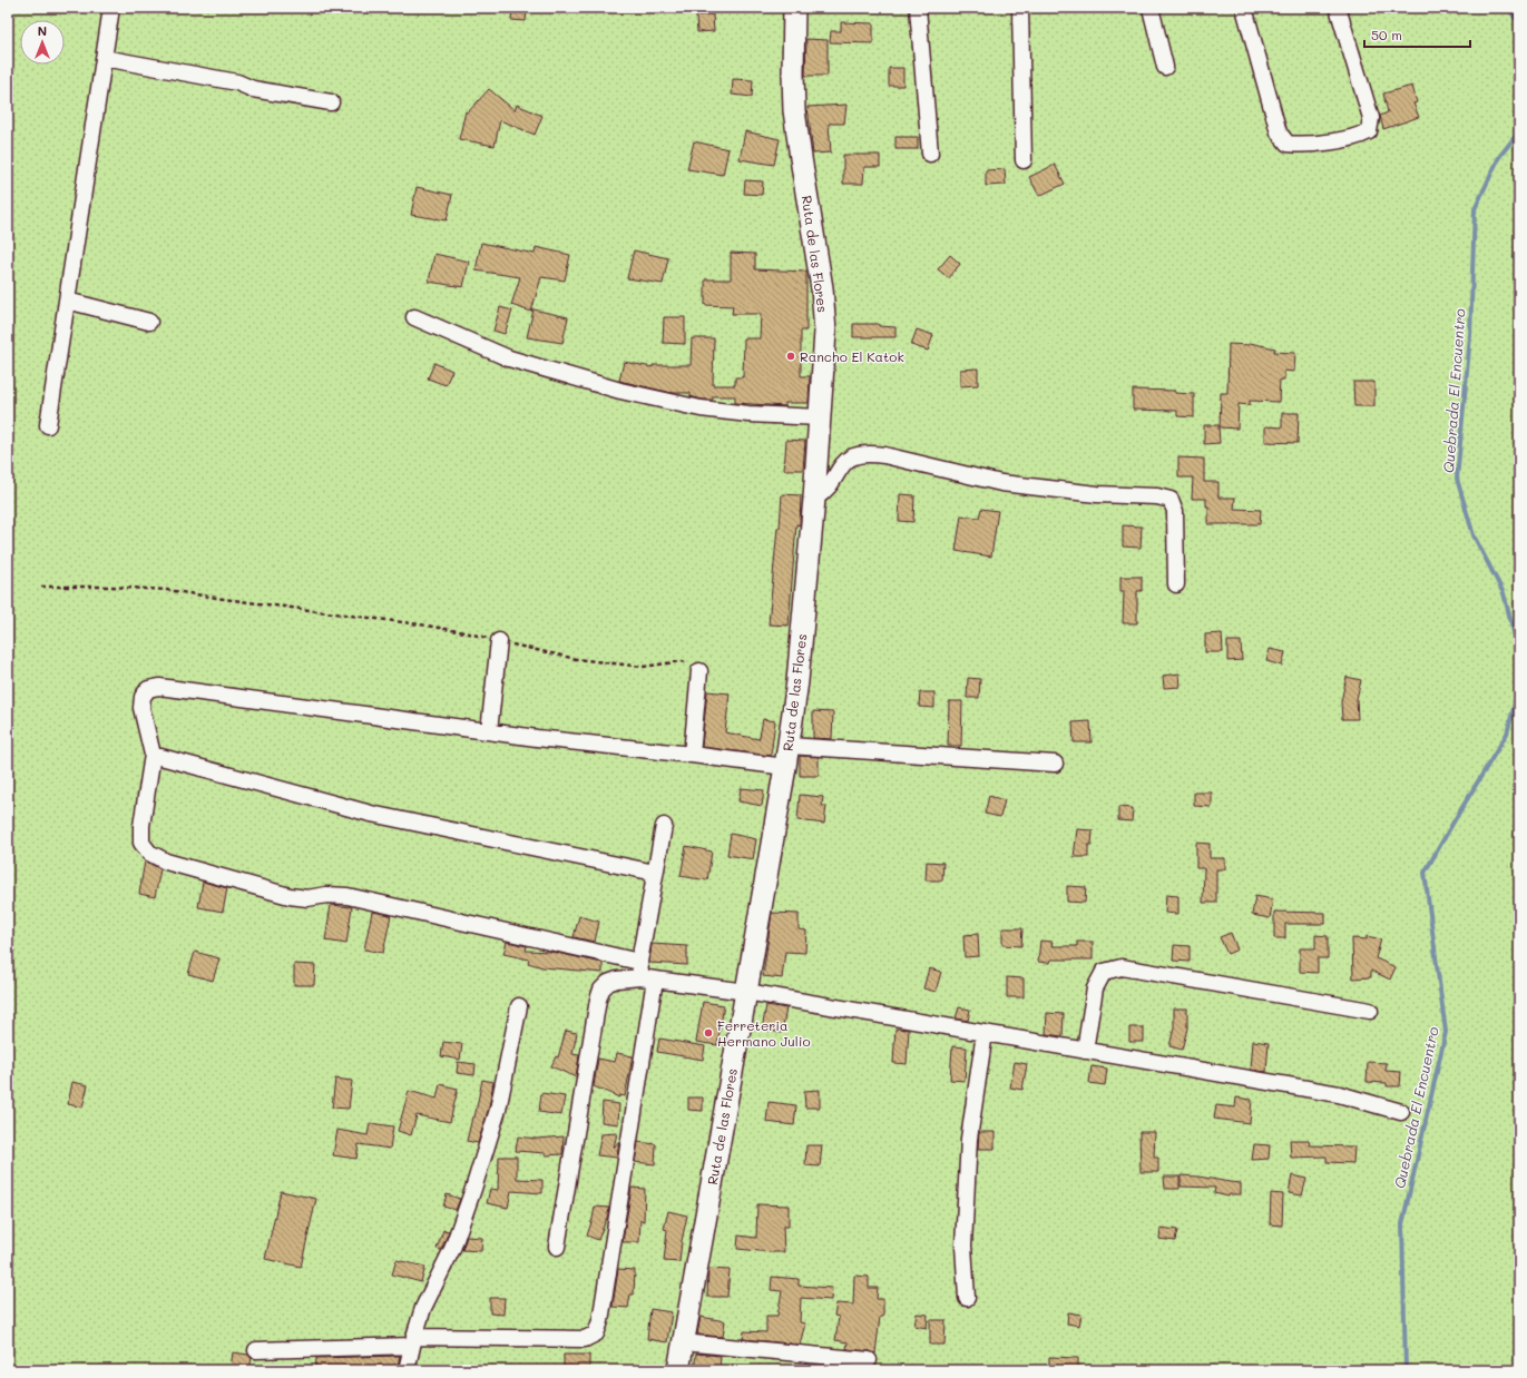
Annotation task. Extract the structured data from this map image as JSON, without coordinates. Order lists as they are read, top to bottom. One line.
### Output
{"streets":{"main road":["Ruta de las Flores"]},"water":["Quebrada El Encuentro"],"places":["Rancho El Katok","Ferreteria Hermano Julio"],"scale_bar":"50 m","north":"top"}
